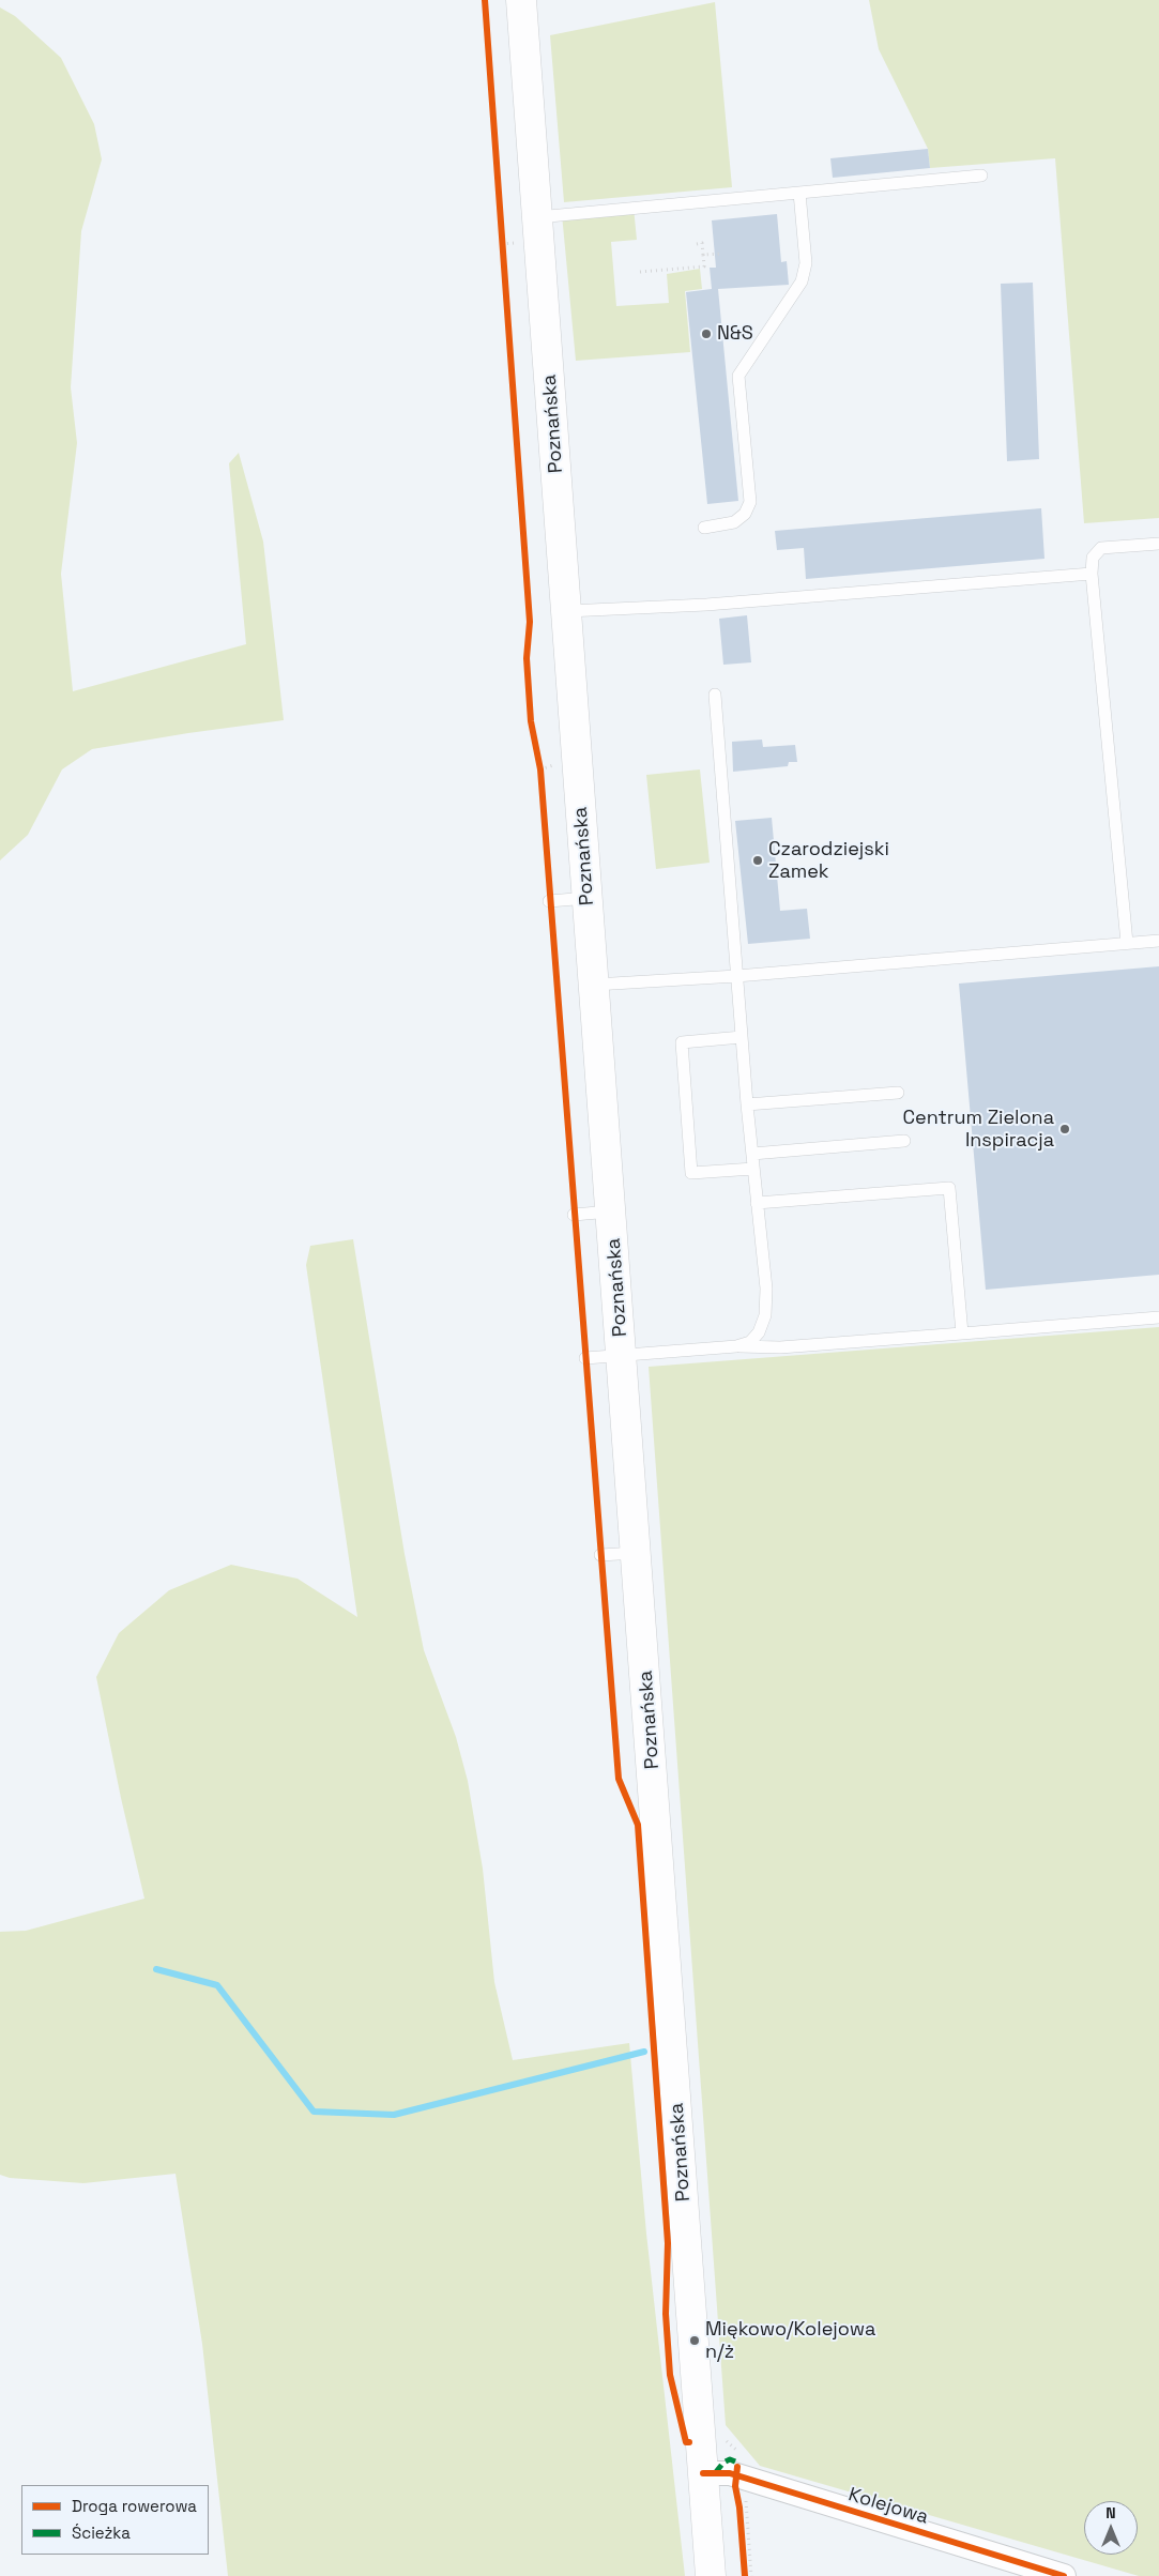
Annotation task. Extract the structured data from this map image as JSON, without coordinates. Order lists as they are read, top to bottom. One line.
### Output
{"streets":{"main road":["Poznańska"],"street":["Kolejowa"]},"crossings":[["Poznańska","Kolejowa"]],"places":["N&S","Czarodziejski Zamek","Centrum Zielona Inspiracja","Miękowo/Kolejowa n/ż"],"legend":["Droga rowerowa","Ścieżka"],"north":"top"}
